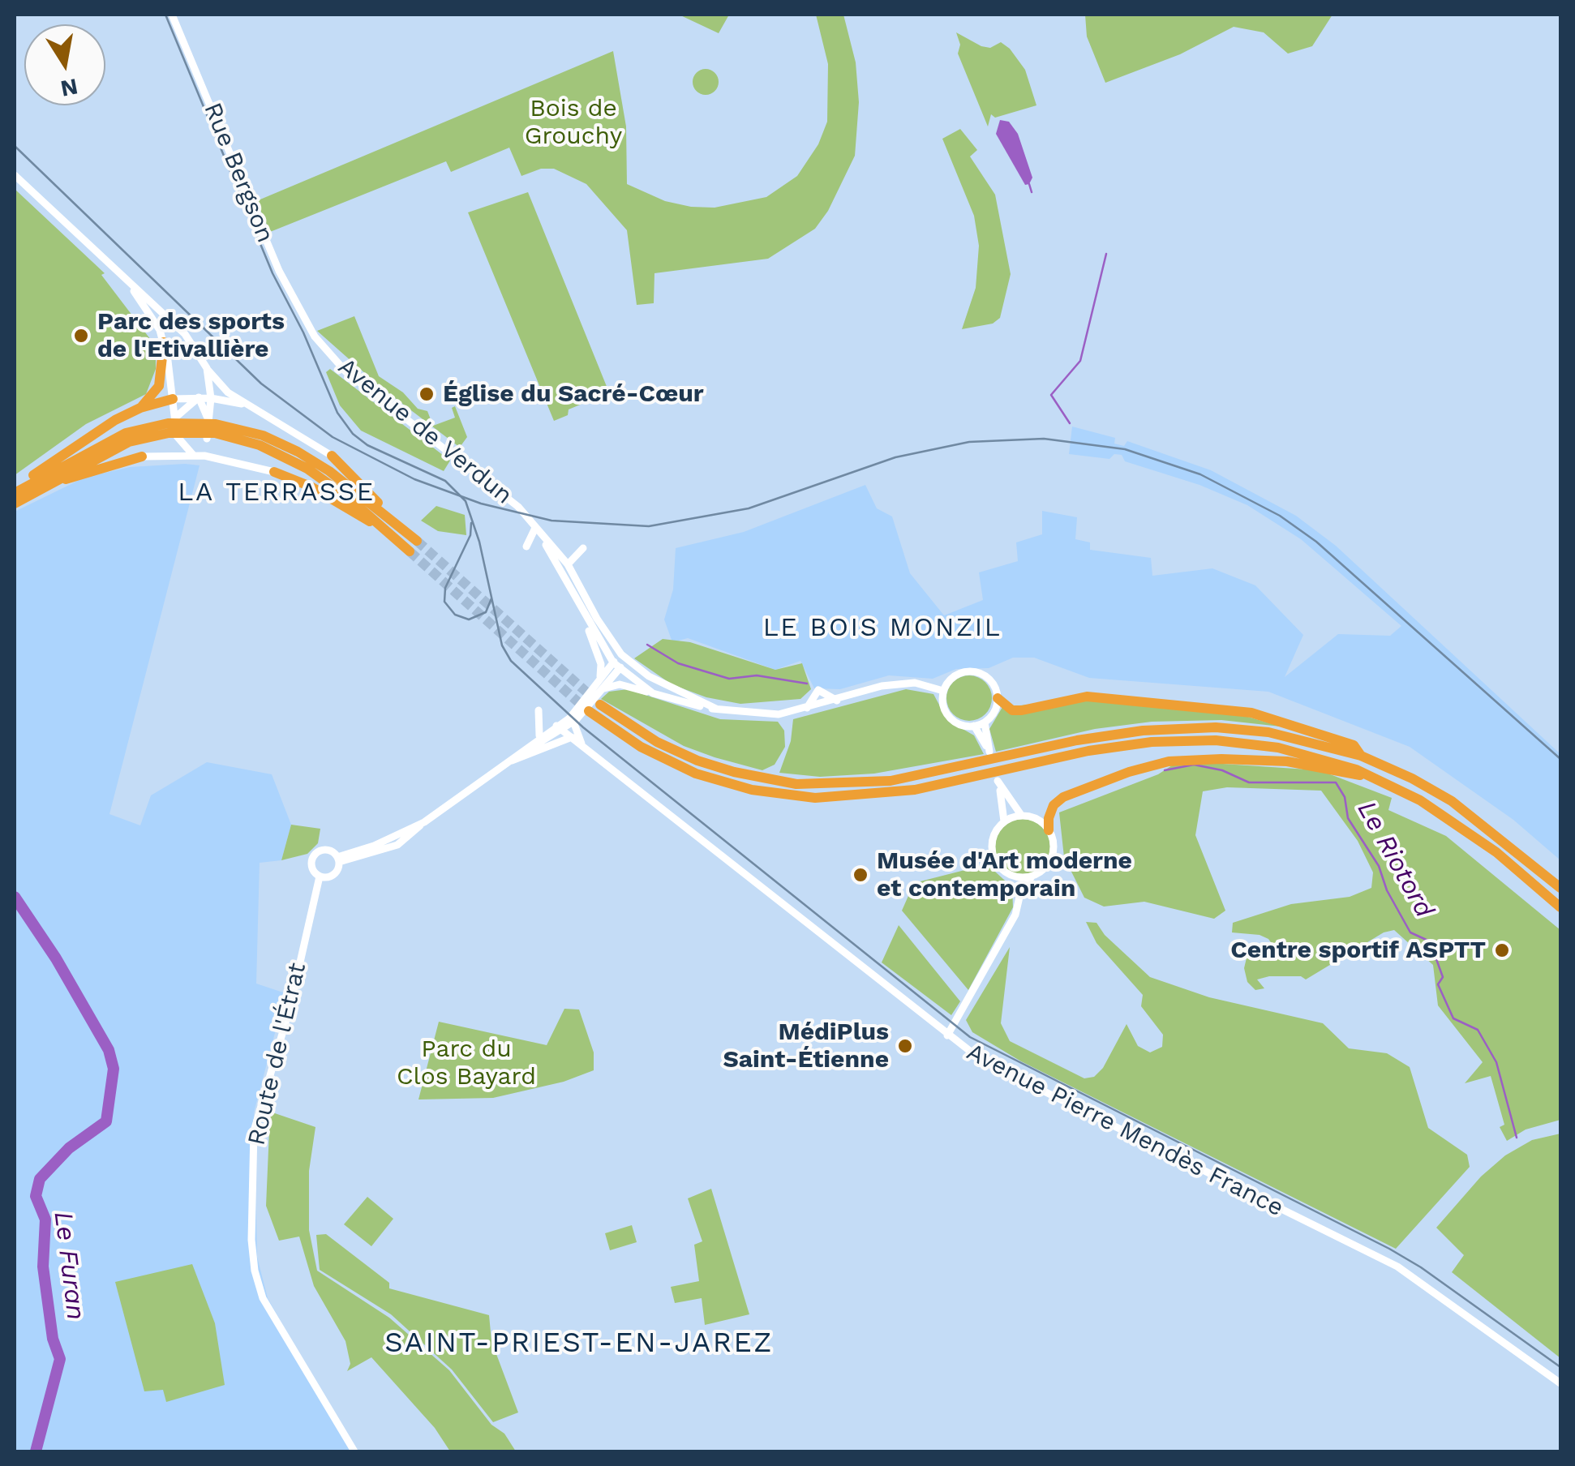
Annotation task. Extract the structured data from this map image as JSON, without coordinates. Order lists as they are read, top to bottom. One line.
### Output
{"streets":{"main road":["Rue Bergson","Avenue de Verdun","Route de l'Étrat","Avenue Pierre Mendès France"]},"crossings":[["Rue Bergson","Avenue de Verdun"]],"districts":["LA TERRASSE","LE BOIS MONZIL","SAINT-PRIEST-EN-JAREZ"],"water":["Le Riotord","Le Furan"],"parks":["Bois de Grouchy","Parc du Clos Bayard"],"places":["Parc des sports de l'Etivallière","Église du Sacré-Cœur","Musée d'Art moderne et contemporain","Centre sportif ASPTT","MédiPlus Saint-Étienne"],"north":"bottom"}
